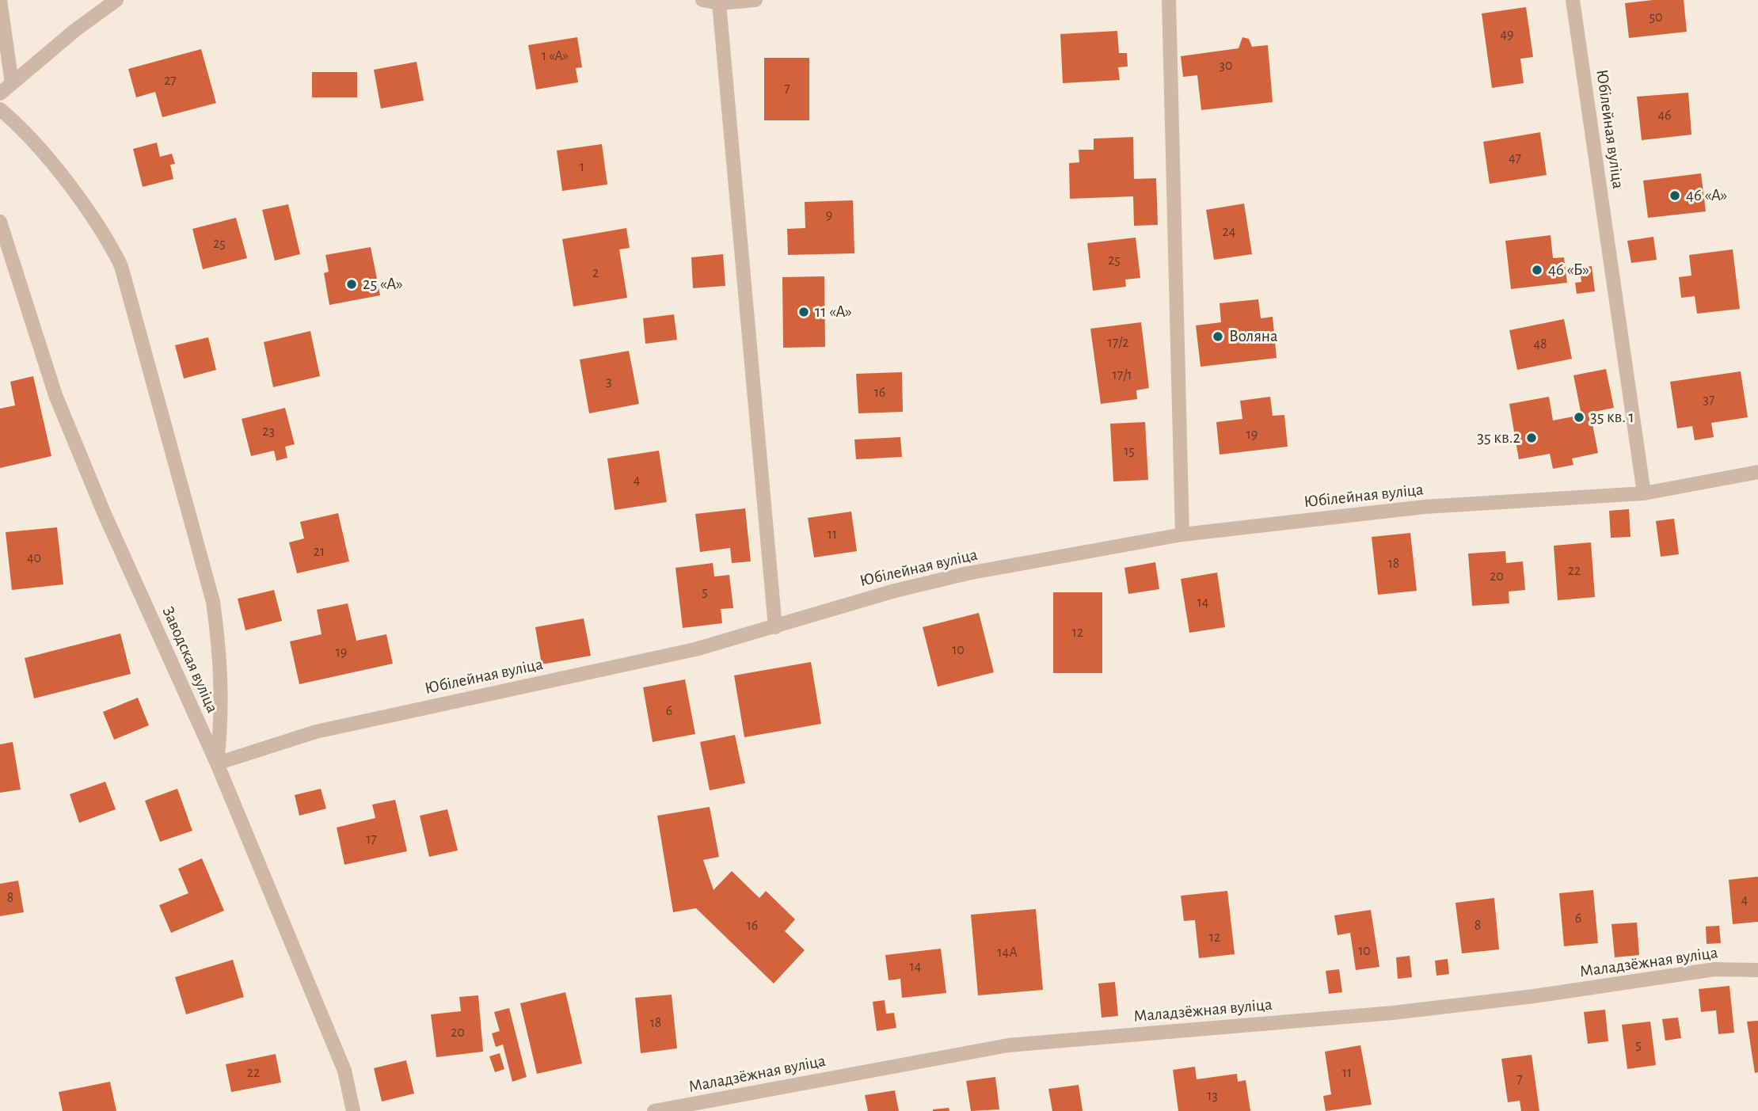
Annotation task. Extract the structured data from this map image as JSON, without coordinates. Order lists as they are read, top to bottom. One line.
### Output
{"streets":{"street":["Юбілейная вуліца","Заводская вуліца","Маладзёжная вуліца"]},"crossings":[["Юбілейная вуліца","Заводская вуліца"]],"places":["46 «А»","46 «Б»","25 «А»","11 «А»","Воляна","35 кв. 1","35 кв.2"],"house_numbers":["50","49","1 «А»","30","27","7","46","47","1","9","24","25","25","2","17/2","48","17/1","3","16","37","23","19","15","4","11","21","40","18","22","20","5","14","12","10","19","6","17","8","4","6","16","8","12","10","14А","14","18","20","5","22","11","7","13"]}
